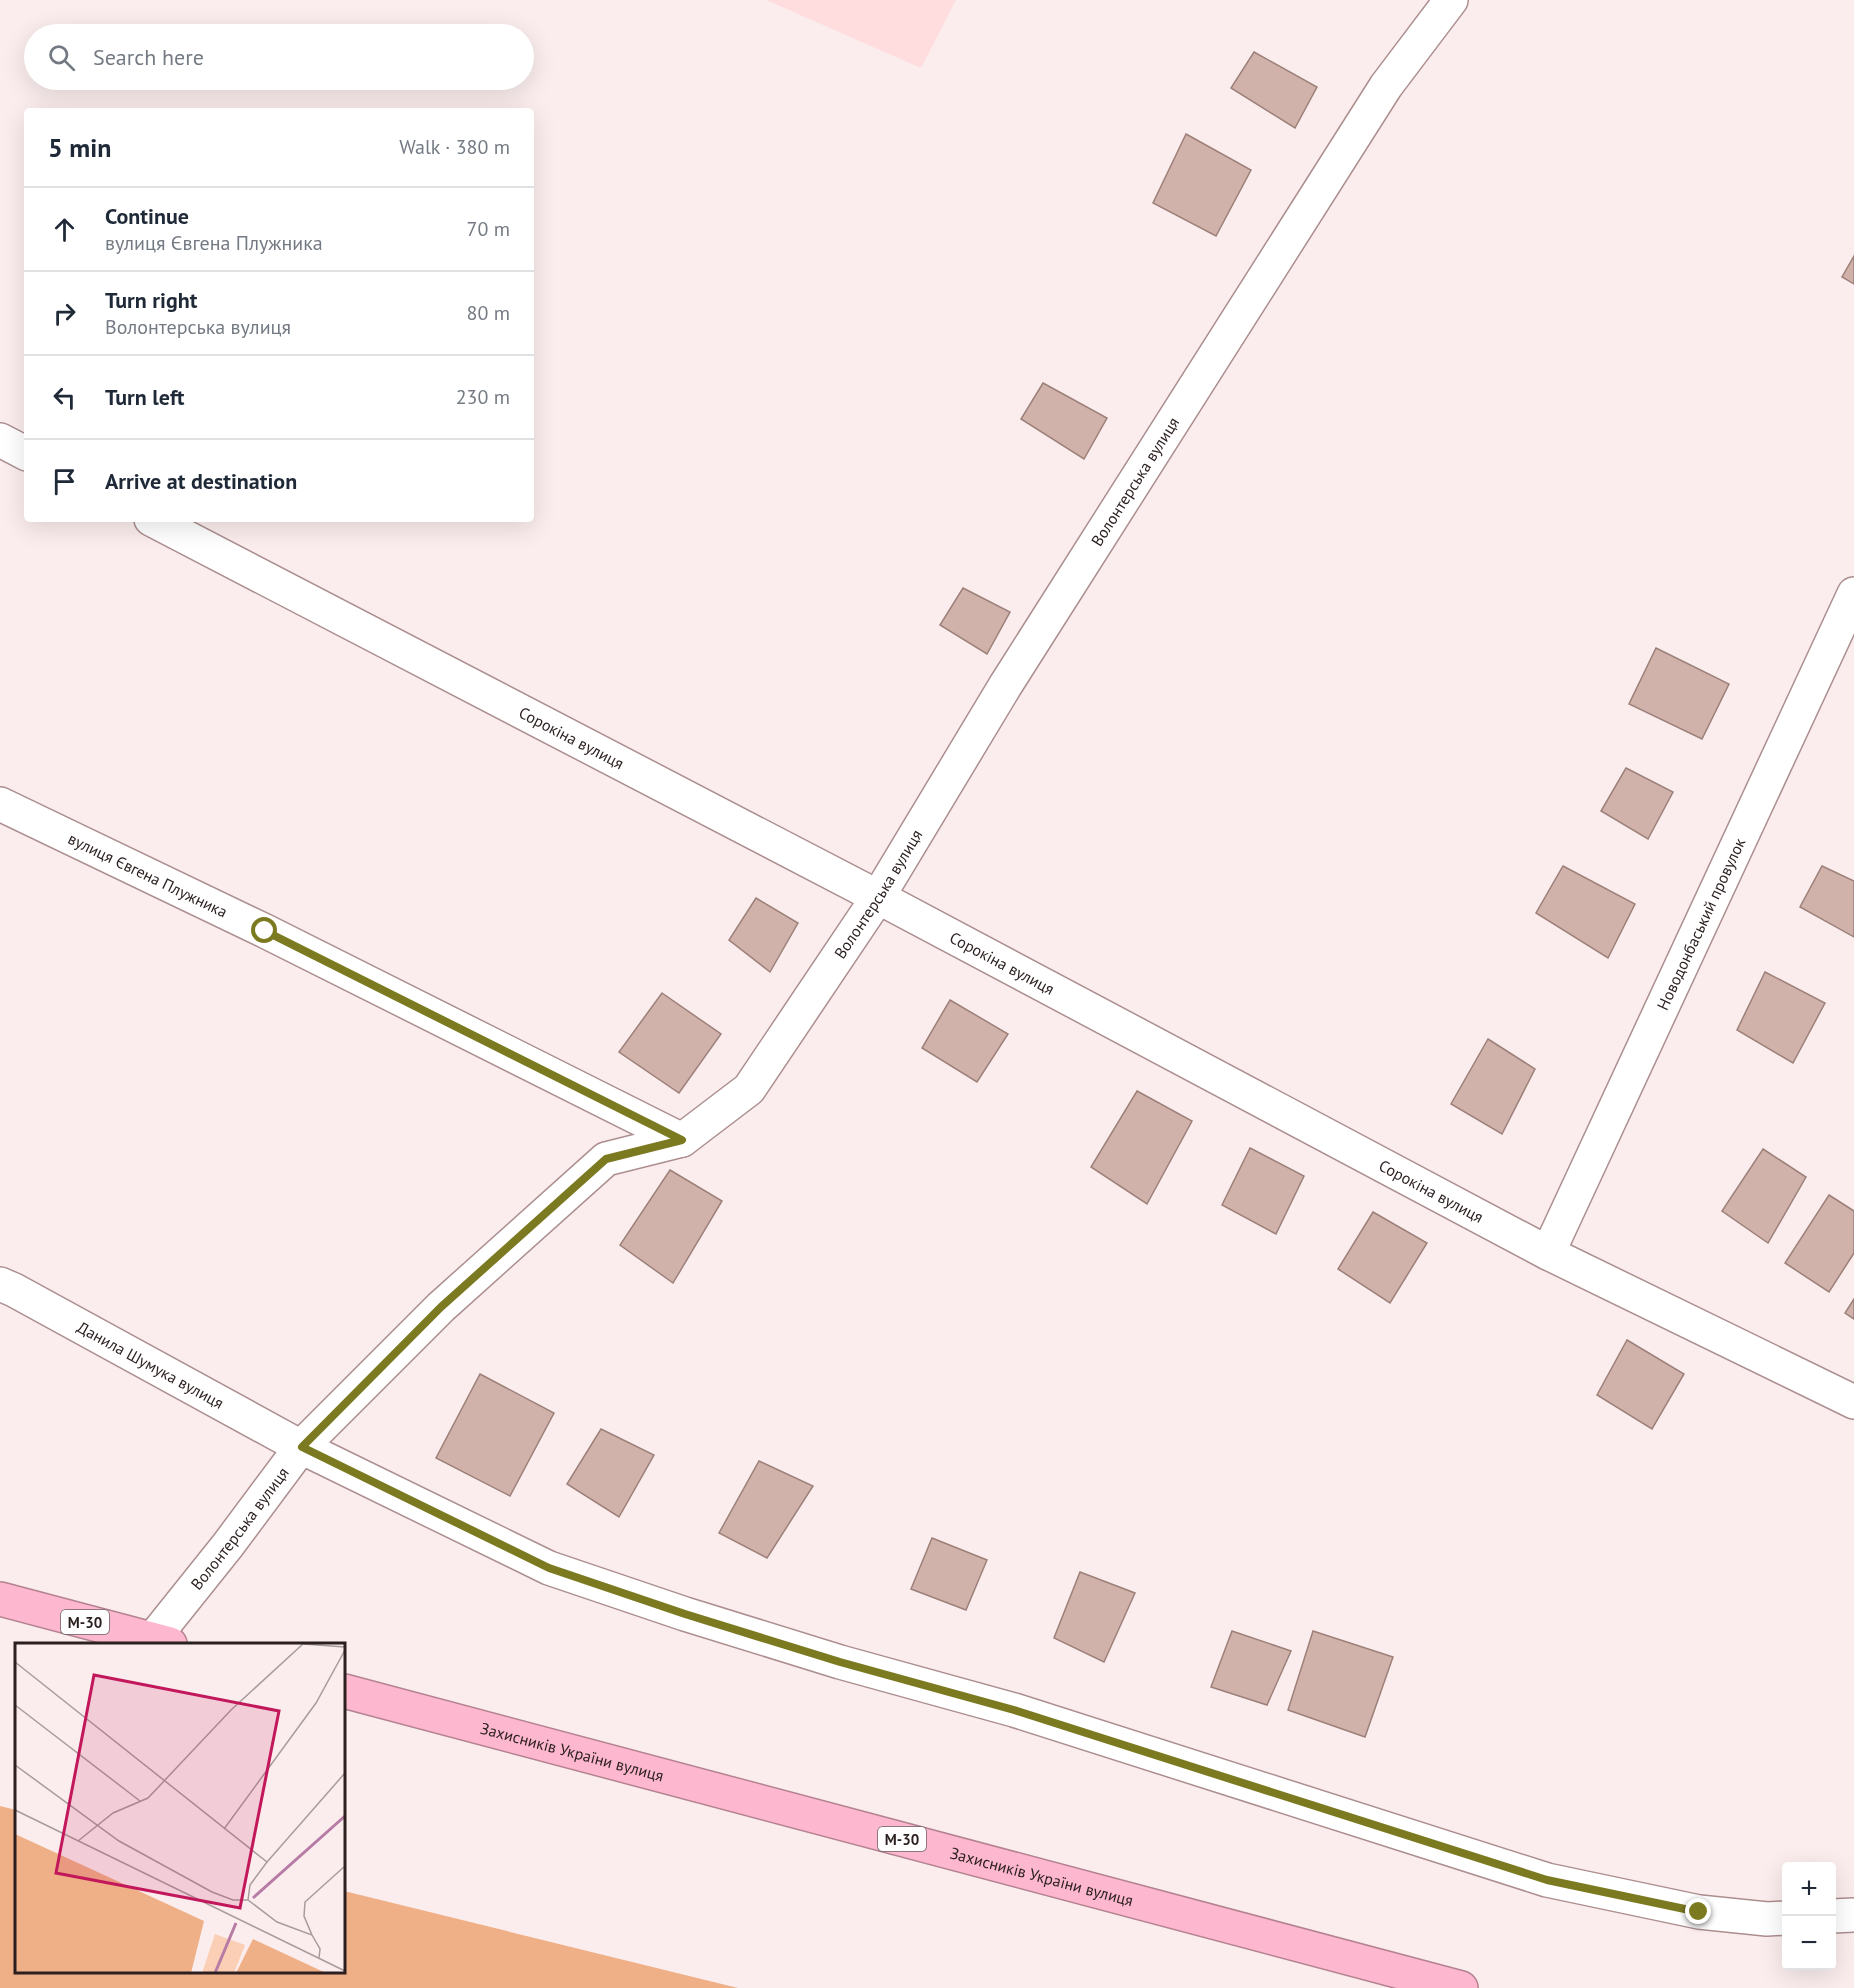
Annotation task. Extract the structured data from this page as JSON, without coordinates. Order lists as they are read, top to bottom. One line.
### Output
{"streets":{"highway":["М-30","Захисників України вулиця"],"street":["Волонтерська вулиця","Сорокіна вулиця","вулиця Євгена Плужника","Новодонбаський провулок","Данила Шумука вулиця"]},"crossings":[["Волонтерська вулиця","Сорокіна вулиця"],["Волонтерська вулиця","вулиця Євгена Плужника"],["Волонтерська вулиця","Данила Шумука вулиця"],["Волонтерська вулиця","М-30"],["Сорокіна вулиця","Новодонбаський провулок"]],"page":{"search":"Search here","heading":["5 min","Walk · 380 m"],"list":[["Continue","вулиця Євгена Плужника","70 m"],["Turn right","Волонтерська вулиця","80 m"],["Turn left","230 m"],"Arrive at destination"],"map_buttons":["+","−"]}}
